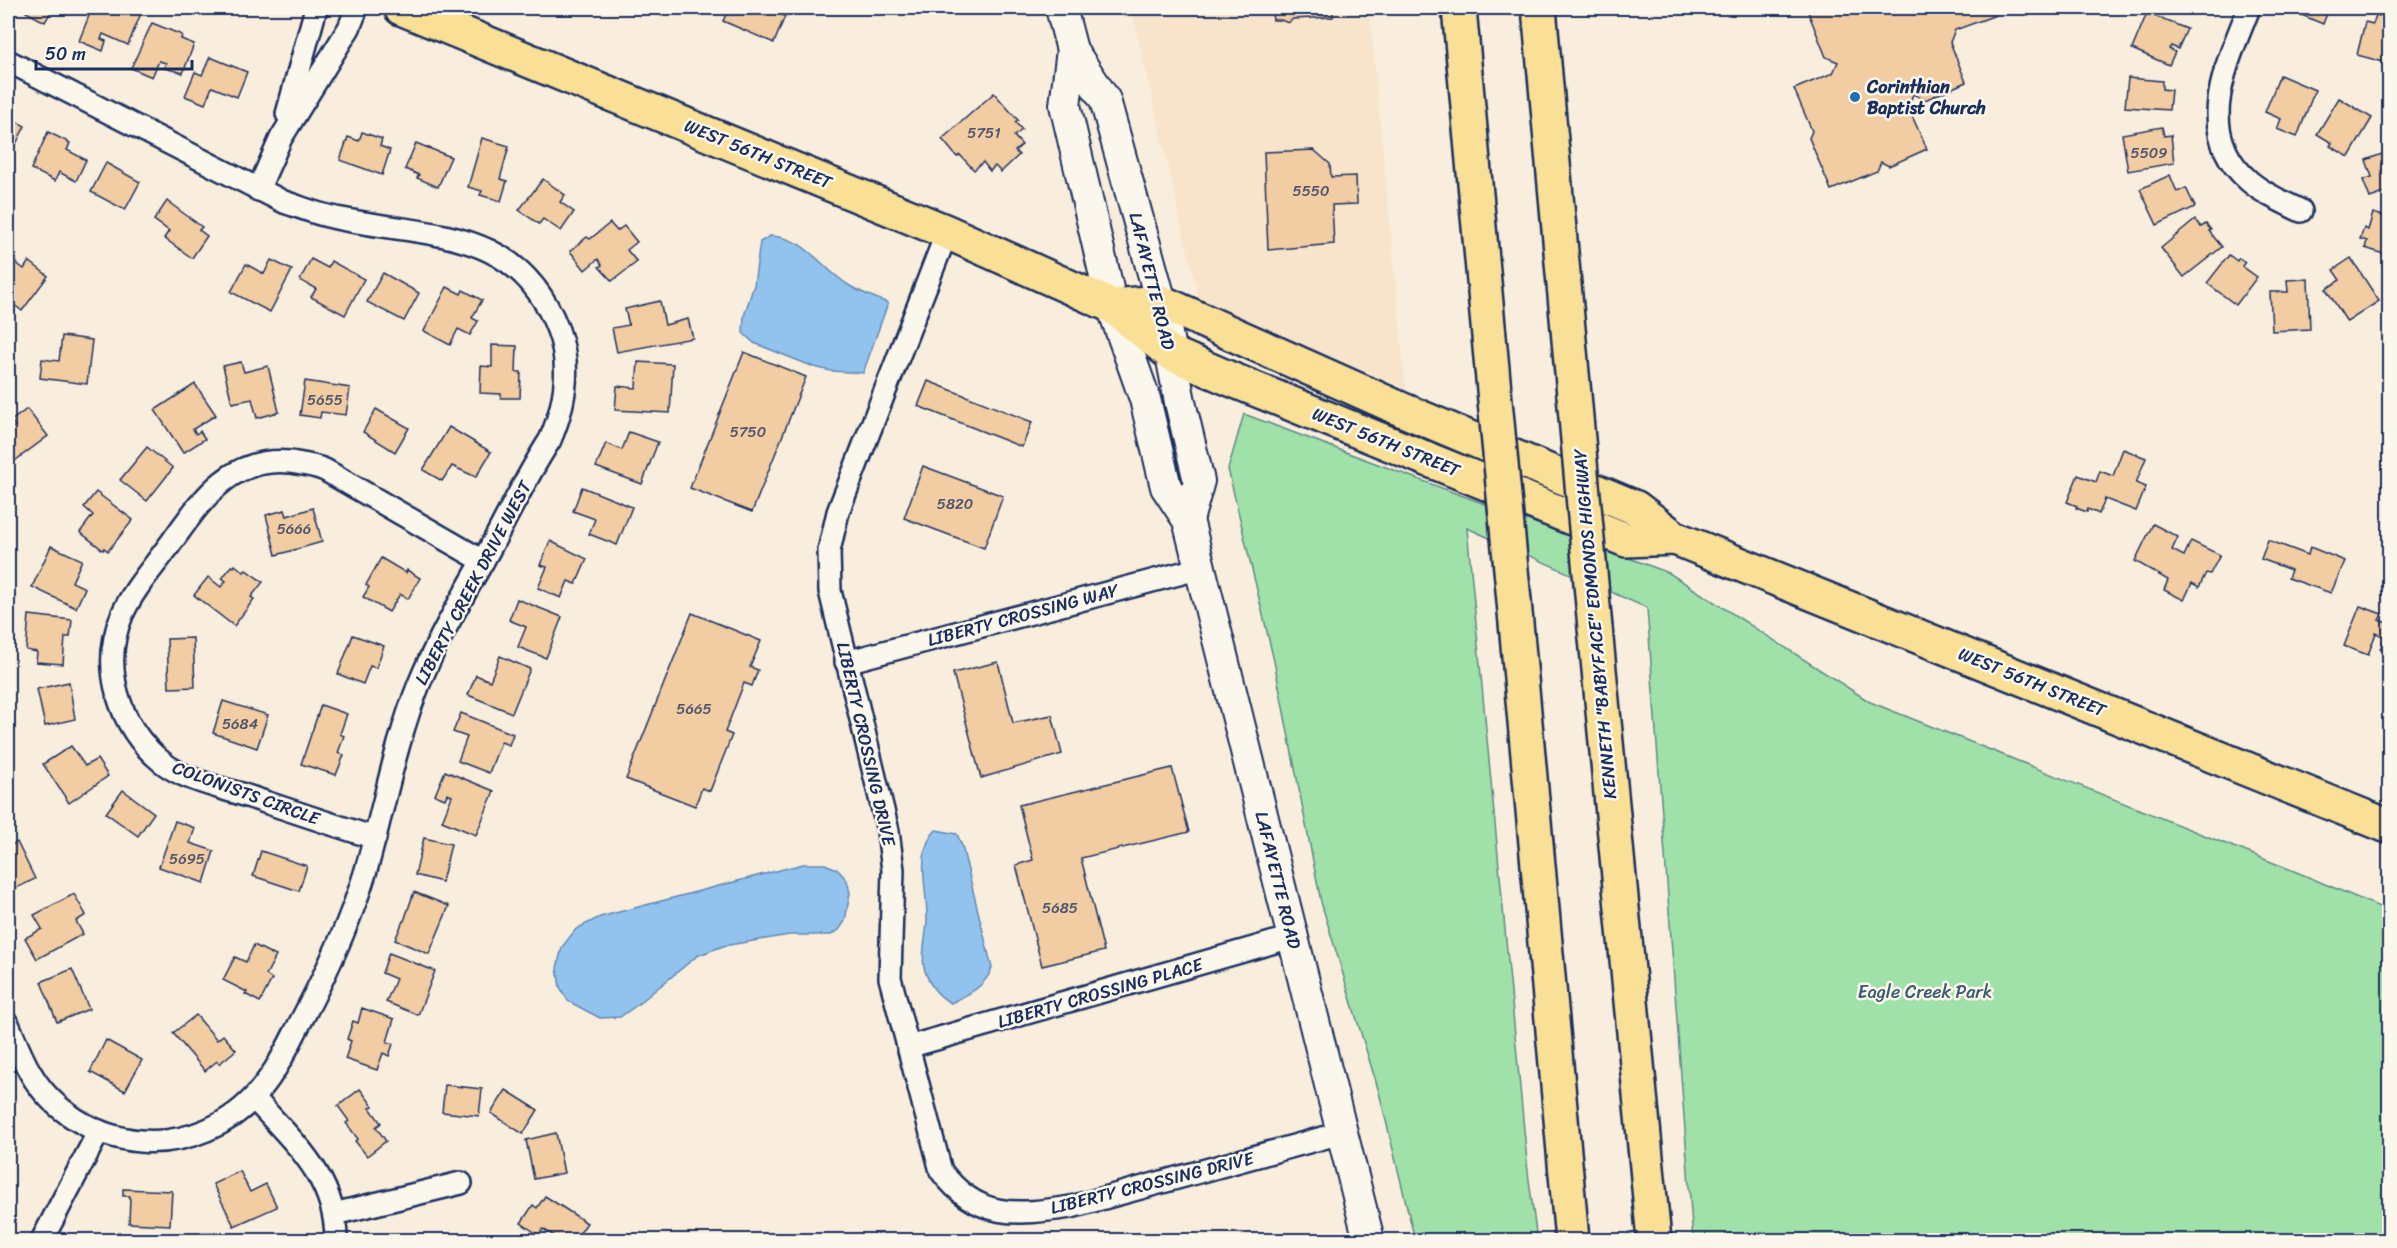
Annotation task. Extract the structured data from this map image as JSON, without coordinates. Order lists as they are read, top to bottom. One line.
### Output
{"streets":{"main road":["WEST 56TH STREET","LAFAYETTE ROAD","KENNETH \"BABYFACE\" EDMONDS HIGHWAY"],"street":["LIBERTY CREEK DRIVE WEST","LIBERTY CROSSING WAY","LIBERTY CROSSING DRIVE","COLONISTS CIRCLE","LIBERTY CROSSING PLACE"]},"crossings":[["WEST 56TH STREET","LAFAYETTE ROAD"],["WEST 56TH STREET","LIBERTY CROSSING DRIVE"],["LAFAYETTE ROAD","LIBERTY CROSSING WAY"],["LAFAYETTE ROAD","LIBERTY CROSSING DRIVE"],["LAFAYETTE ROAD","LIBERTY CROSSING PLACE"],["LIBERTY CREEK DRIVE WEST","COLONISTS CIRCLE"],["LIBERTY CROSSING WAY","LIBERTY CROSSING DRIVE"],["LIBERTY CROSSING DRIVE","LIBERTY CROSSING PLACE"]],"parks":["Eagle Creek Park"],"places":["Corinthian Baptist Church"],"house_numbers":["5751","5509","5550","5655","5750","5820","5666","5665","5684","5695","5685"],"scale_bar":"50 m"}
